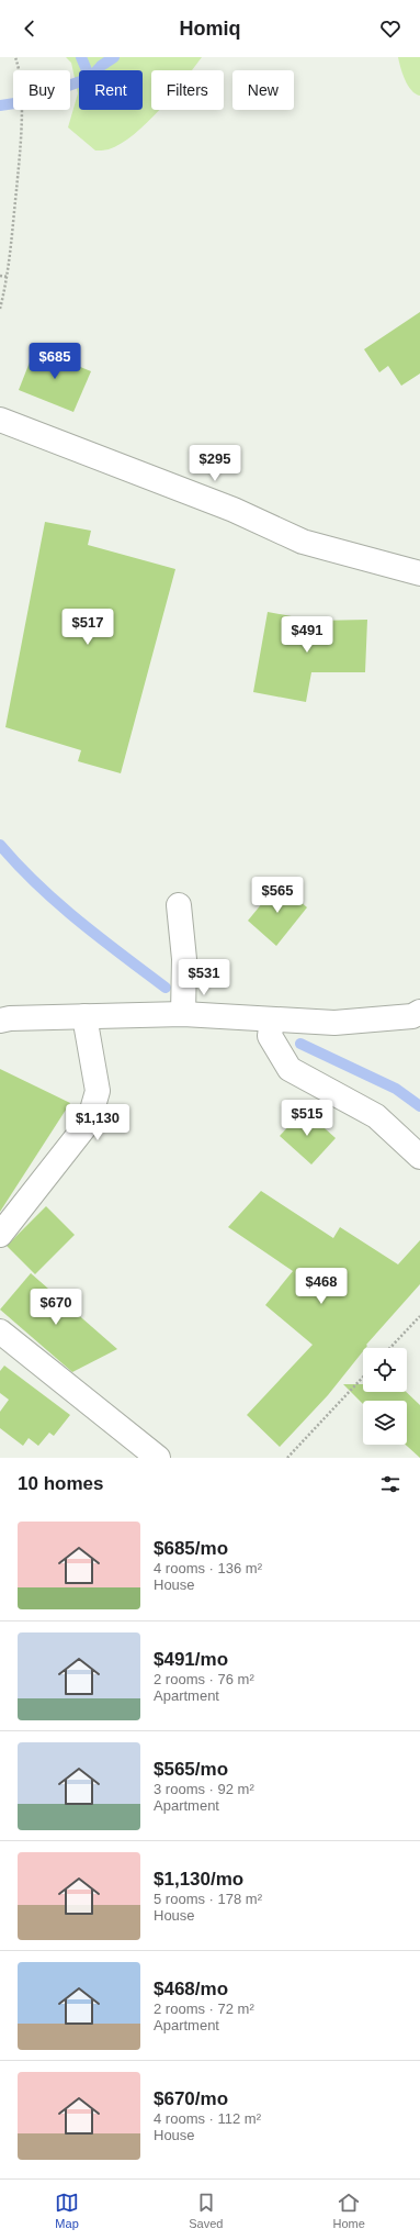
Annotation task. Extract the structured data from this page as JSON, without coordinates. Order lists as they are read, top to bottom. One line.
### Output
{"page":{"header":"Homiq","chip":["Buy","Rent","Filters","New"],"price":["$685","$295","$517","$491","$565","$531","$515","$1,130","$468","$670"],"heading":"10 homes","list":[{"name":"$685/mo","note":"4 rooms · 136 m² · House"},{"name":"$491/mo","note":"2 rooms · 76 m² · Apartment"},{"name":"$565/mo","note":"3 rooms · 92 m² · Apartment"},{"name":"$1,130/mo","note":"5 rooms · 178 m² · House"},{"name":"$468/mo","note":"2 rooms · 72 m² · Apartment"},{"name":"$670/mo","note":"4 rooms · 112 m² · House"}],"tabs":["Map","Saved","Home"]}}
